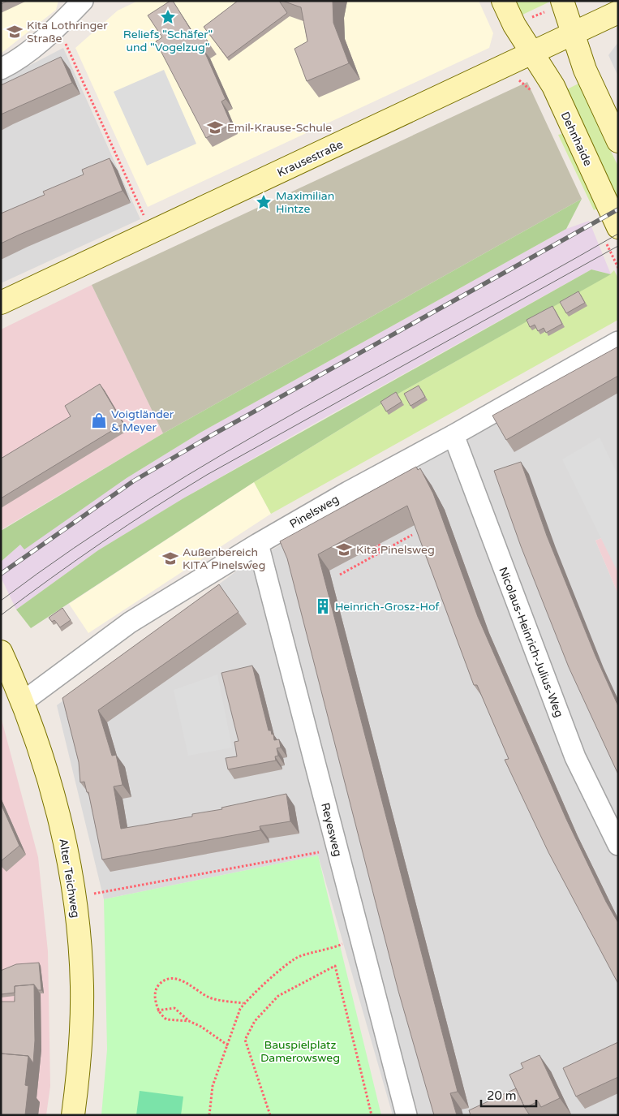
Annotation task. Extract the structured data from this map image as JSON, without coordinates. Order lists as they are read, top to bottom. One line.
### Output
{"streets":{"main road":["Dehnhaide","Krausestraße","Alter Teichweg"],"street":["Pinelsweg","Nicolaus-Heinrich-Julius-Weg","Reyesweg"]},"crossings":[["Dehnhaide","Krausestraße"],["Pinelsweg","Nicolaus-Heinrich-Julius-Weg"],["Pinelsweg","Reyesweg"],["Pinelsweg","Alter Teichweg"]],"parks":["Bauspielplatz Damerowsweg"],"places":{"place":["Reliefs \"Schäfer\" und \"Vogelzug\"","Maximilian Hintze"],"school or university":["Kita Lothringer Straße","Emil-Krause-Schule","Kita Pinelsweg","Außenbereich KITA Pinelsweg"],"shop":["Voigtländer & Meyer"],"building":["Heinrich-Grosz-Hof"]},"scale_bar":"20 m"}
